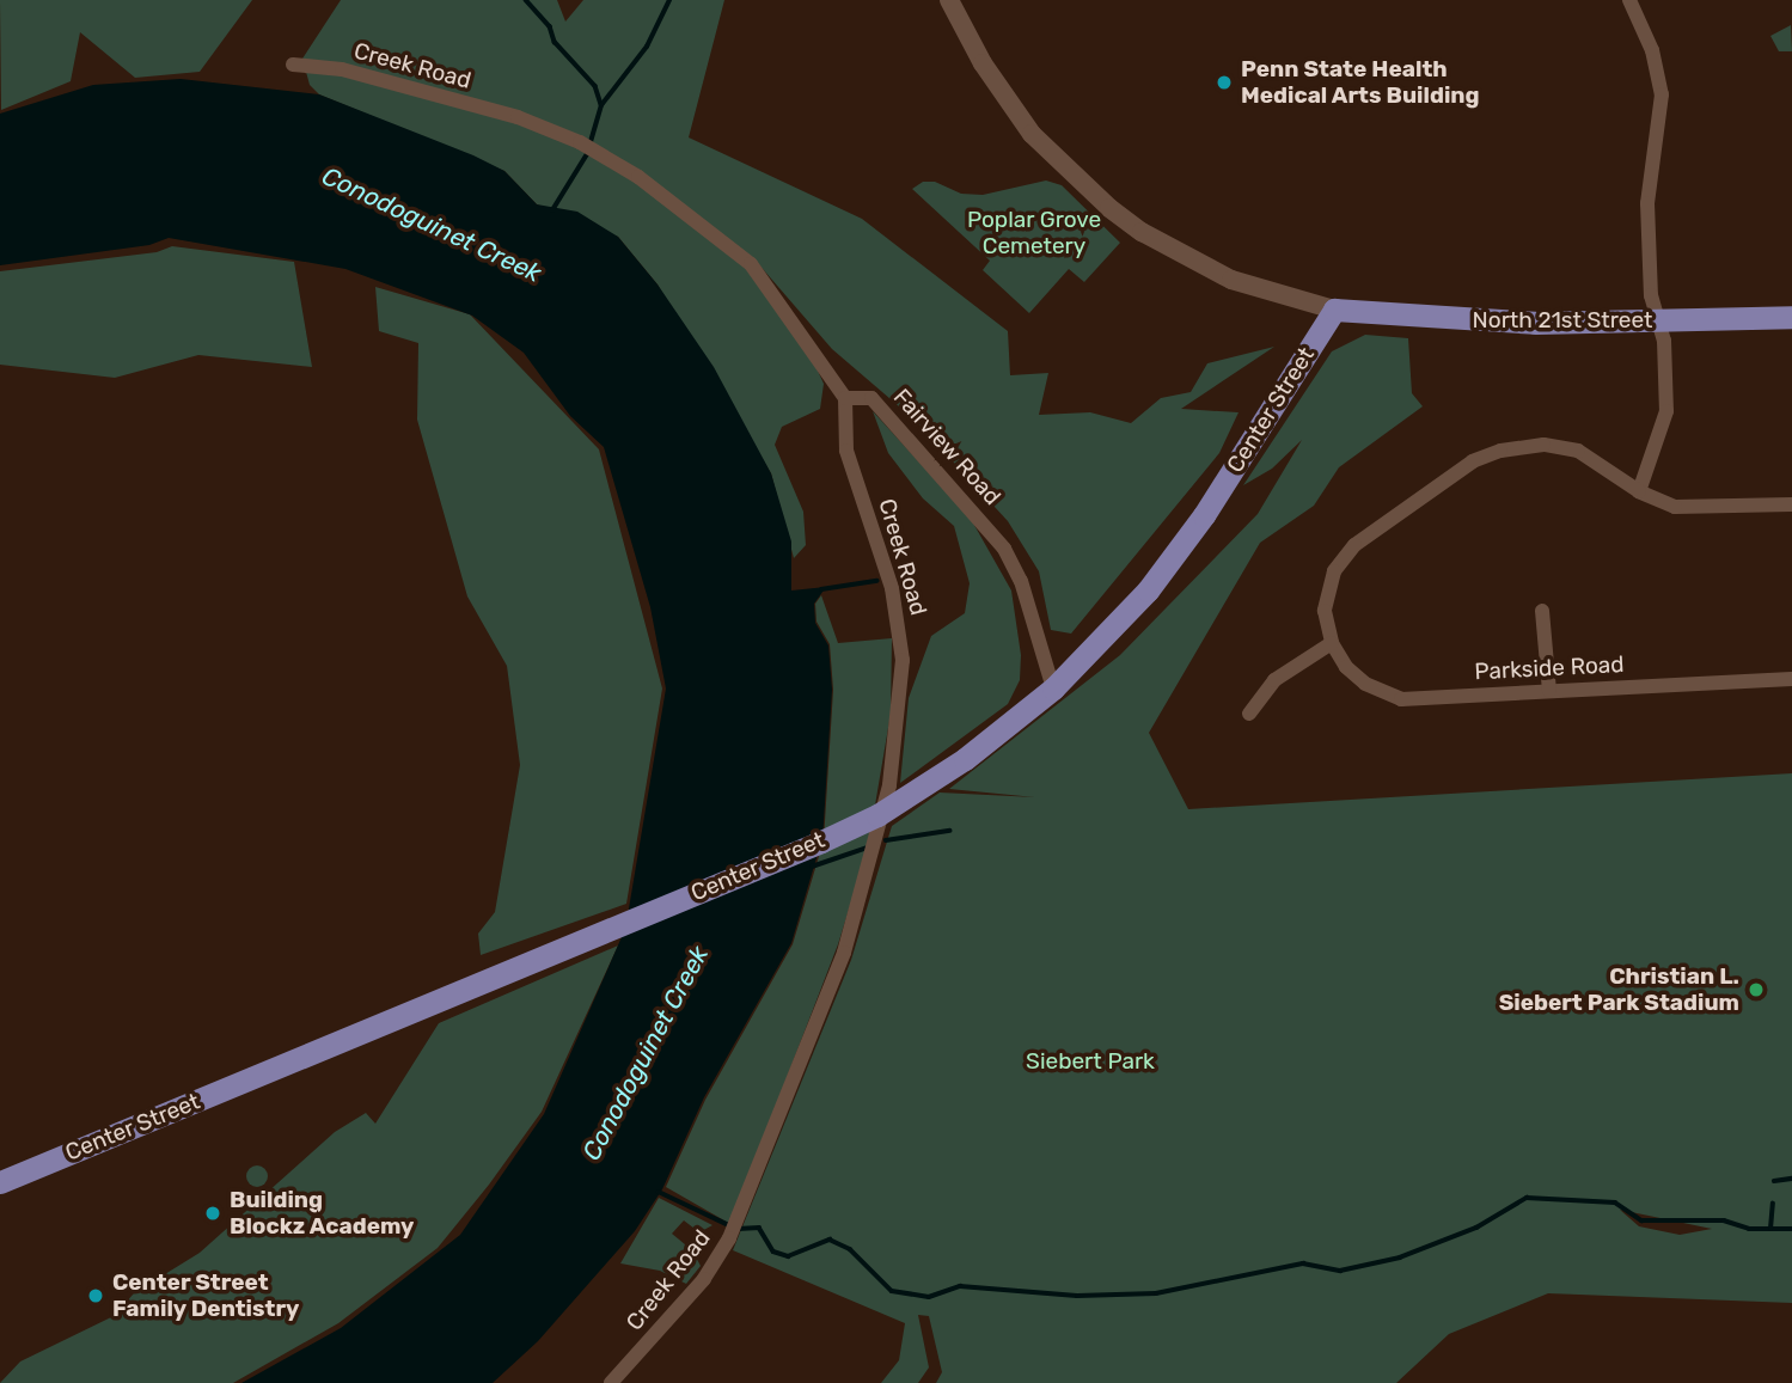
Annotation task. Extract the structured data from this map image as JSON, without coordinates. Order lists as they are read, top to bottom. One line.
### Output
{"streets":{"main road":["North 21st Street","Center Street"],"street":["Creek Road","Fairview Road","Parkside Road"]},"crossings":[["Creek Road","Fairview Road"],["North 21st Street","Center Street"],["Center Street","Fairview Road"]],"water":["Conodoguinet Creek"],"parks":["Poplar Grove Cemetery","Siebert Park"],"places":["Penn State Health Medical Arts Building","Christian L. Siebert Park Stadium","Building Blockz Academy","Center Street Family Dentistry"]}
